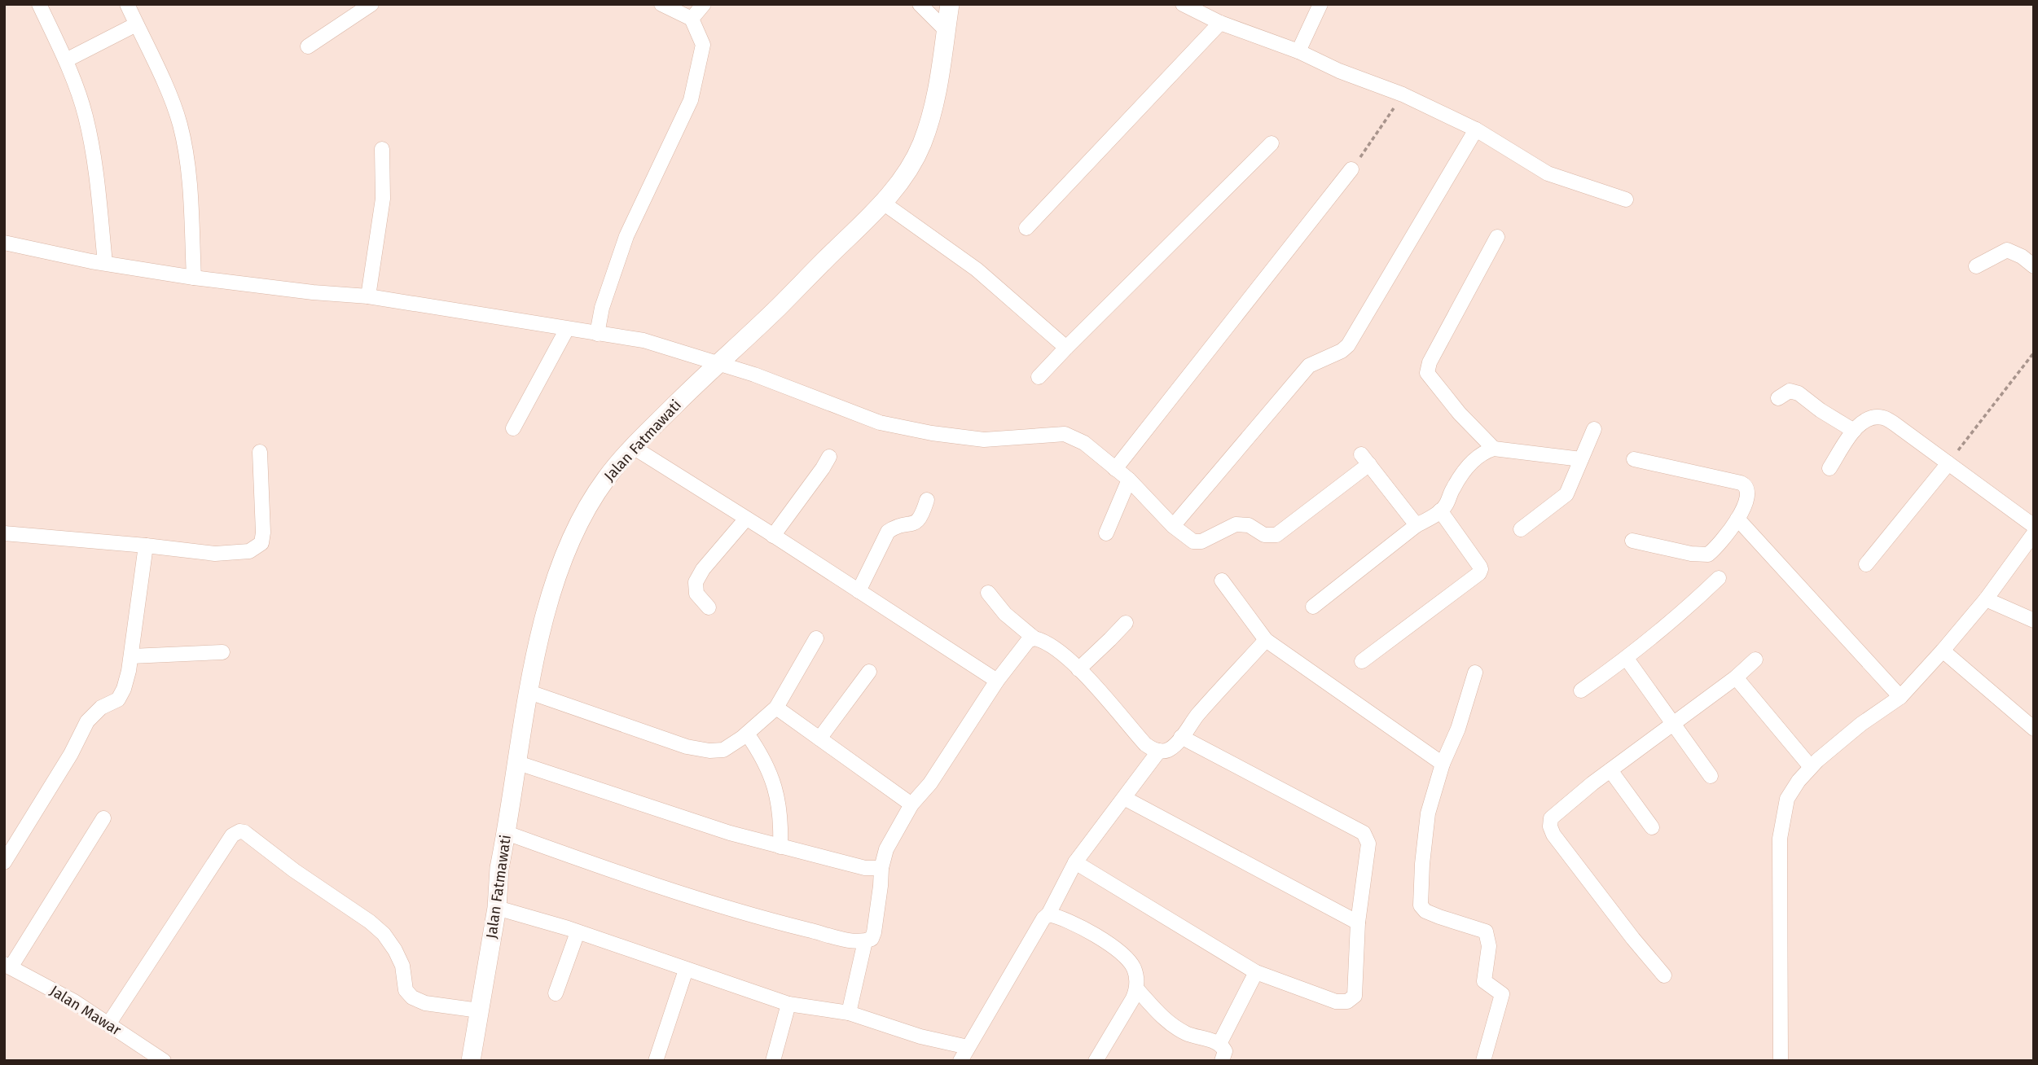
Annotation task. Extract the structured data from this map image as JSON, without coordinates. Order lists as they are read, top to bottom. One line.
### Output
{"streets":{"street":["Jalan Fatmawati","Jalan Mawar"]}}
